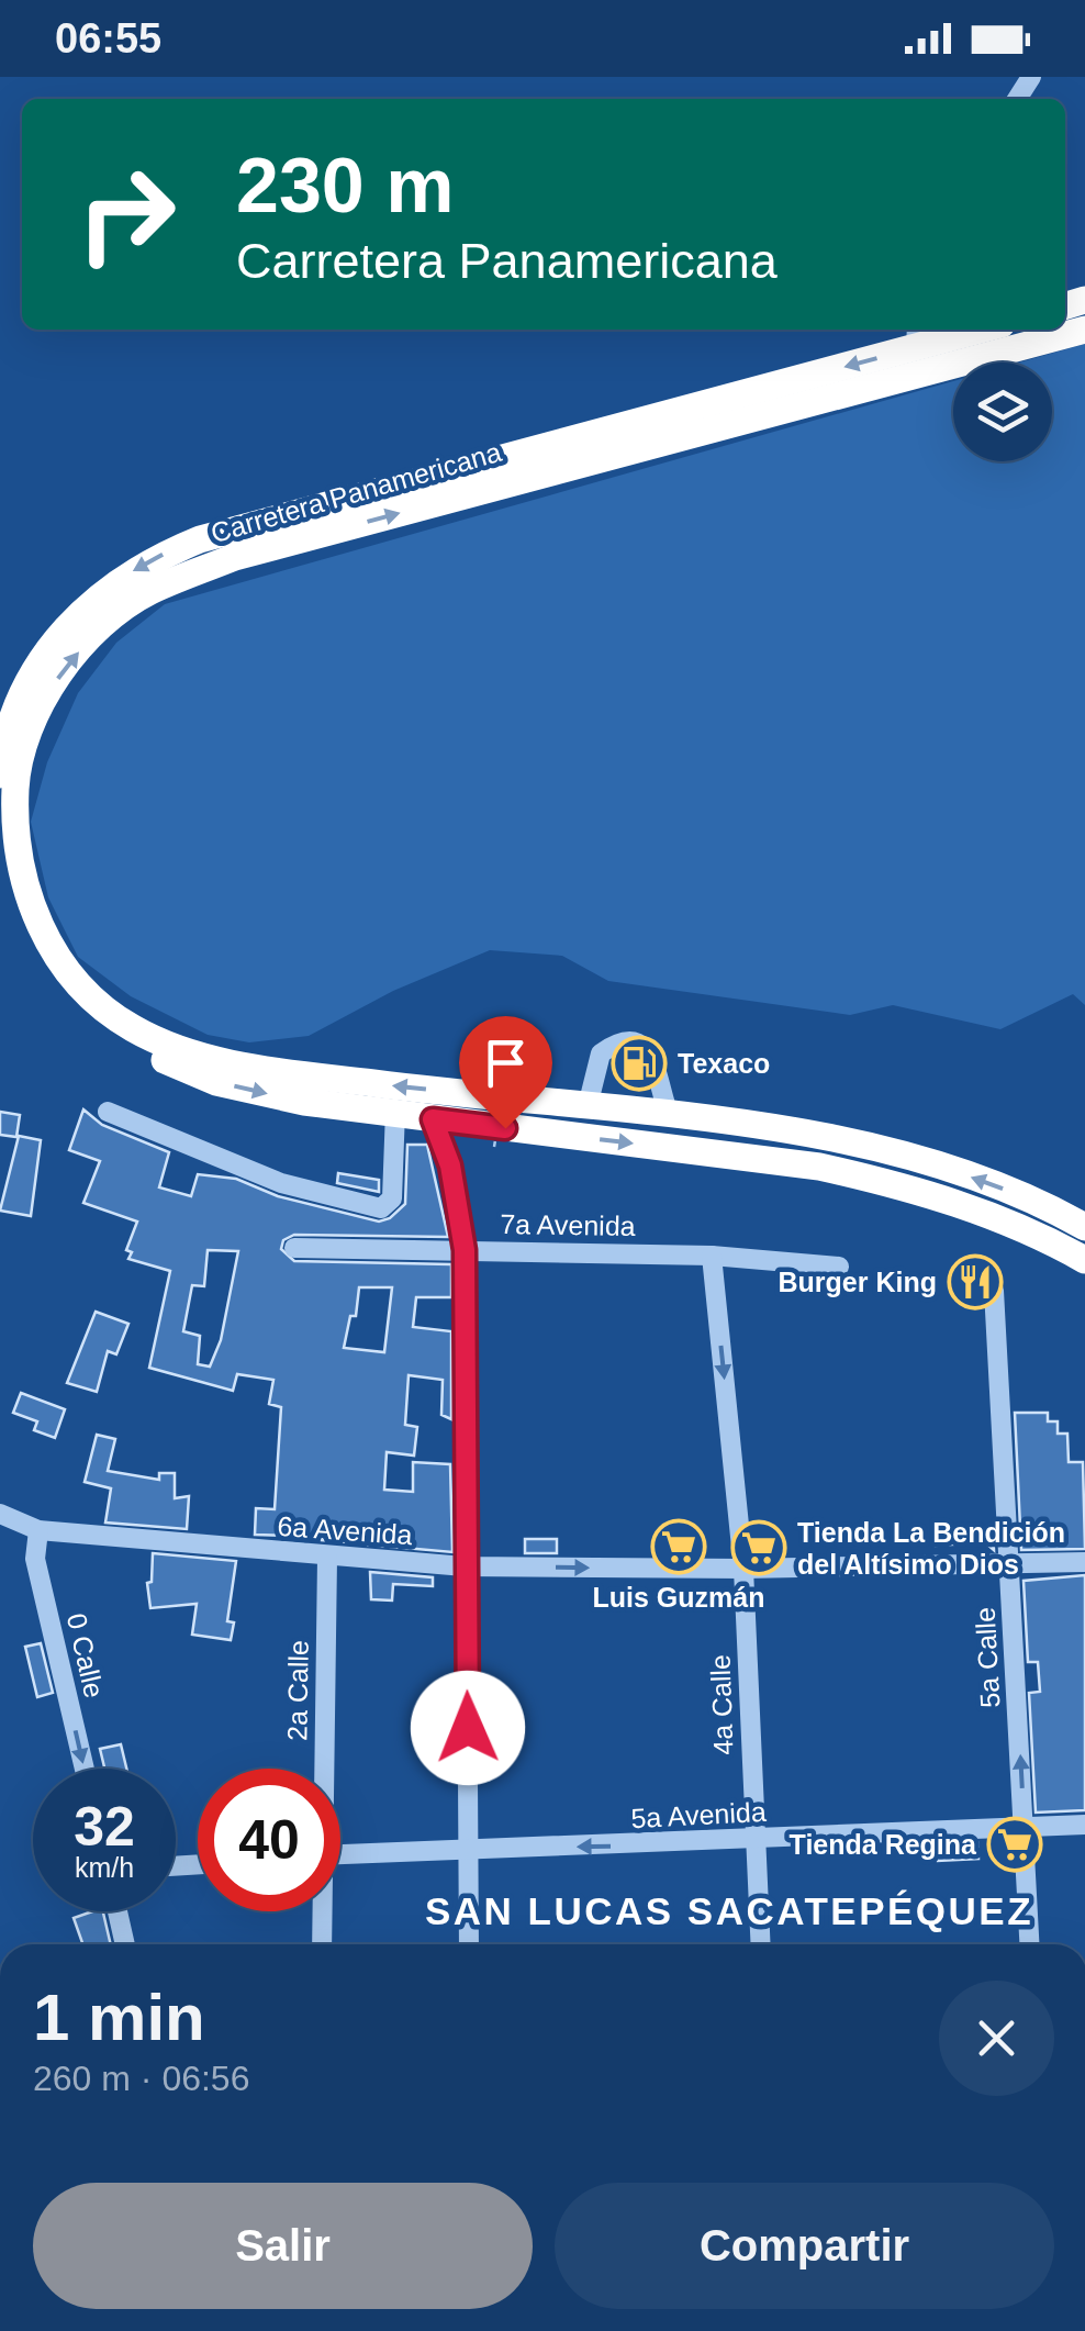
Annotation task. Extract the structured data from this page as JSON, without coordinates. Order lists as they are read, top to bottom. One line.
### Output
{"streets":{"highway":["Carretera Panamericana"],"street":["7a Avenida","6a Avenida","0 Calle","5a Calle","2a Calle","4a Calle","5a Avenida"]},"crossings":[["7a Avenida","4a Calle"],["6a Avenida","0 Calle"],["6a Avenida","5a Calle"],["6a Avenida","2a Calle"],["6a Avenida","4a Calle"],["5a Calle","5a Avenida"],["4a Calle","5a Avenida"]],"one_way":["0 Calle","5a Calle","4a Calle","5a Avenida"],"districts":["SAN LUCAS SACATEPÉQUEZ"],"places":{"fuel station":["Texaco"],"restaurant":["Burger King"],"supermarket":["Luis Guzmán","Tienda La Bendición del Altísimo Dios","Tienda Regina"]},"page":{"status":"06:55","turn":["230 m","Carretera Panamericana"],"speed":"32 km/h","limit":"40","heading":["1 min","260 m · 06:56"],"buttons":["Salir","Compartir"]}}
